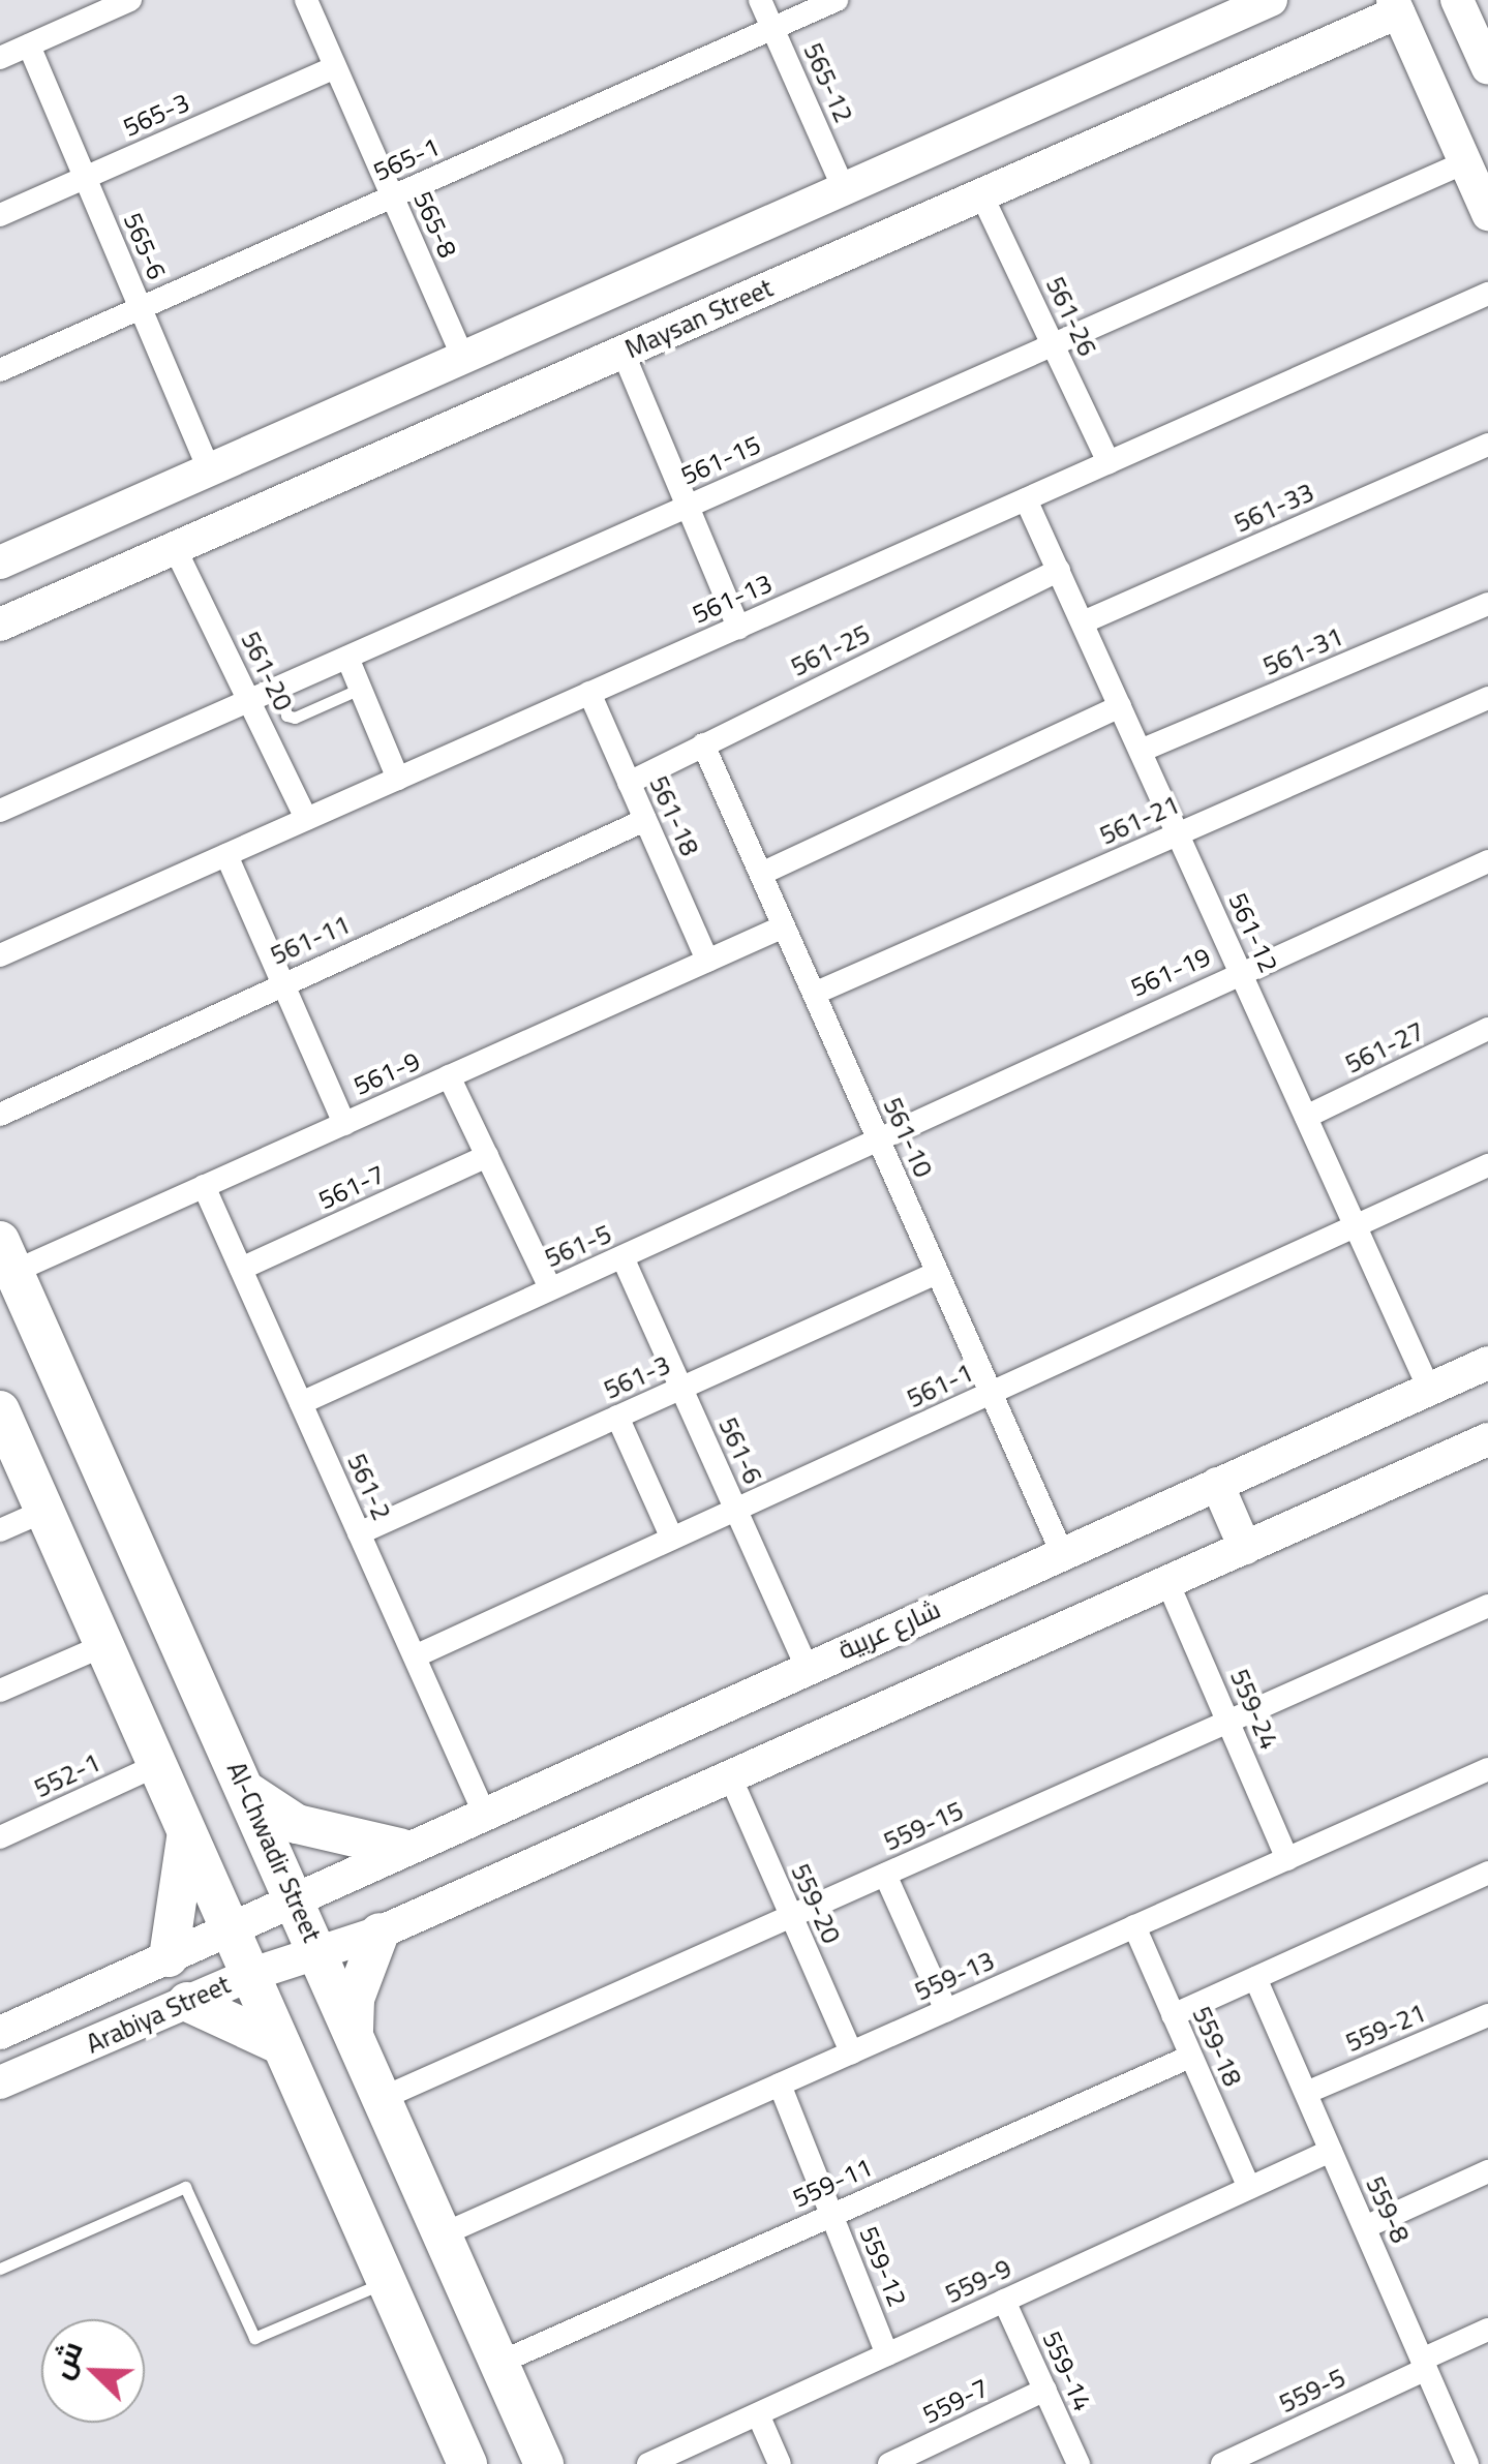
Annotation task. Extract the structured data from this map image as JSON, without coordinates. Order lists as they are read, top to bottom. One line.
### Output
{"streets":{"main road":["Maysan Street","شارع عربية","Al-Chwadir Street","Arabiya Street"],"street":["565-12","565-3","565-1","565-8","565-6","561-26","561-15","561-33","561-13","561-25","561-31","561-20","561-18","561-21","561-12","561-11","561-19","561-27","561-9","561-10","561-7","561-5","561-3","561-1","561-6","561-2","559-24","552-1","559-15","559-20","559-13","559-21","559-18","559-11","559-8","559-12","559-9","559-14","559-5","559-7"]},"crossings":[["565-12","565-1"],["565-3","565-8"],["565-3","565-6"],["565-1","565-8"],["565-1","565-6"],["561-26","Maysan Street"],["561-26","561-15"],["561-26","561-13"],["Maysan Street","561-20"],["561-15","561-20"],["561-33","561-12"],["561-13","561-20"],["561-13","561-18"],["561-13","561-12"],["561-25","561-18"],["561-25","561-12"],["561-25","561-10"],["561-31","561-12"],["561-18","561-11"],["561-18","561-9"],["561-21","561-12"],["561-21","561-10"],["561-12","561-19"],["561-12","561-27"],["561-12","561-1"],["561-12","شارع عربية"],["561-19","561-10"],["561-19","561-5"],["561-9","561-10"],["561-9","561-2"],["561-9","Al-Chwadir Street"],["561-10","561-5"],["561-10","561-3"],["561-10","561-1"],["561-10","شارع عربية"],["561-7","561-2"],["561-5","561-6"],["561-5","561-2"],["561-3","561-6"],["561-3","561-2"],["561-1","561-6"],["561-1","561-2"],["561-6","شارع عربية"],["561-2","شارع عربية"],["شارع عربية","Al-Chwadir Street"],["شارع عربية","Arabiya Street"],["559-24","559-15"],["559-24","559-13"],["559-15","Al-Chwadir Street"],["559-15","559-20"],["Al-Chwadir Street","559-13"],["Al-Chwadir Street","Arabiya Street"],["Al-Chwadir Street","559-11"],["559-20","559-13"],["559-13","559-18"],["559-13","559-12"],["559-21","559-8"],["559-18","559-11"],["559-18","559-9"],["559-11","559-12"],["559-8","559-9"],["559-8","559-5"],["559-12","559-9"],["559-9","559-14"],["559-14","559-7"]],"north":"top left"}
